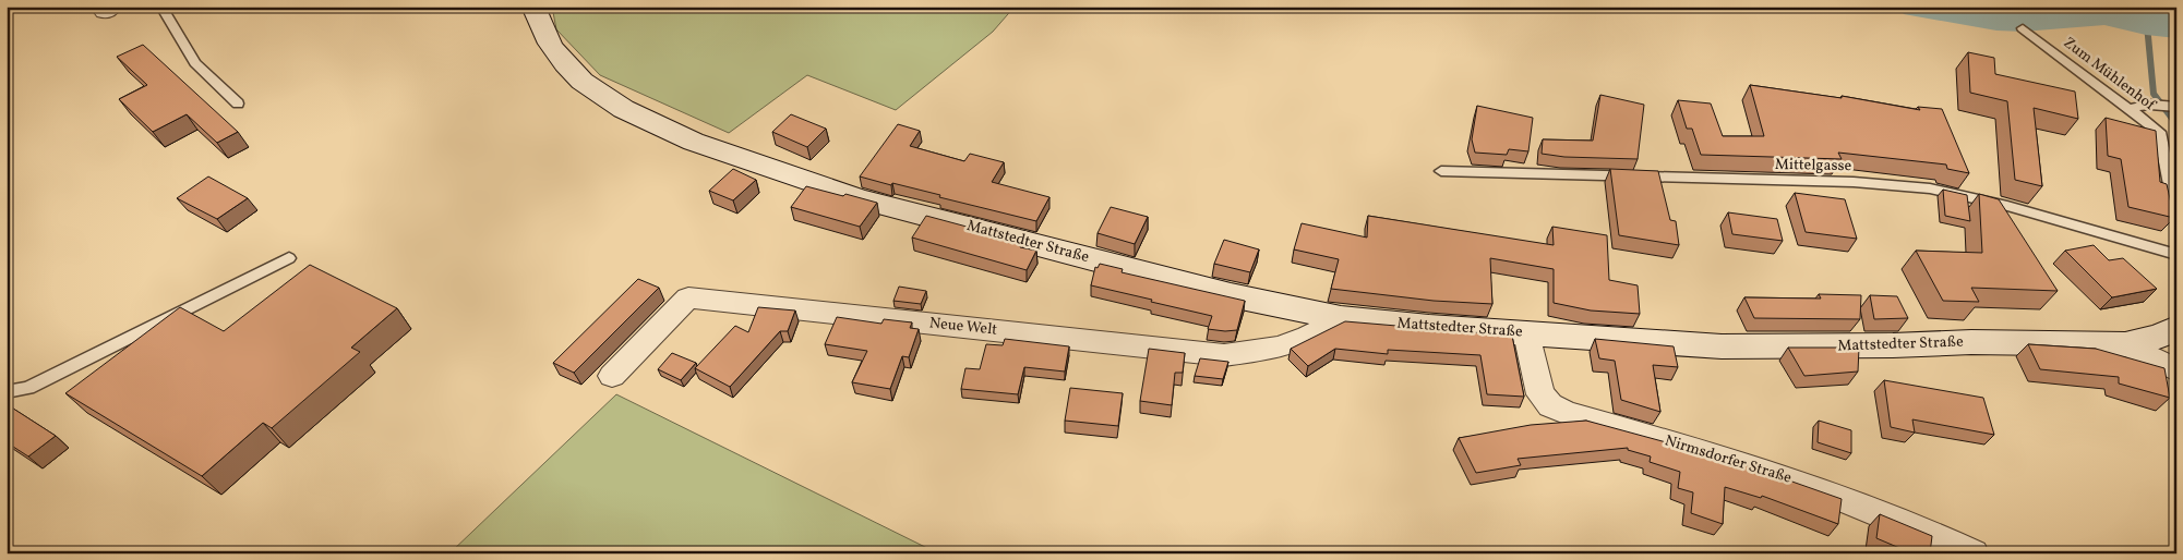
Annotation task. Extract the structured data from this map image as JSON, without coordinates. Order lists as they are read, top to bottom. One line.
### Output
{"streets":{"street":["Mattstedter Straße","Neue Welt","Nirmsdorfer Straße"],"lane":["Zum Mühlenhof","Mittelgasse"]},"crossings":[["Mattstedter Straße","Neue Welt"],["Mattstedter Straße","Nirmsdorfer Straße"]]}
